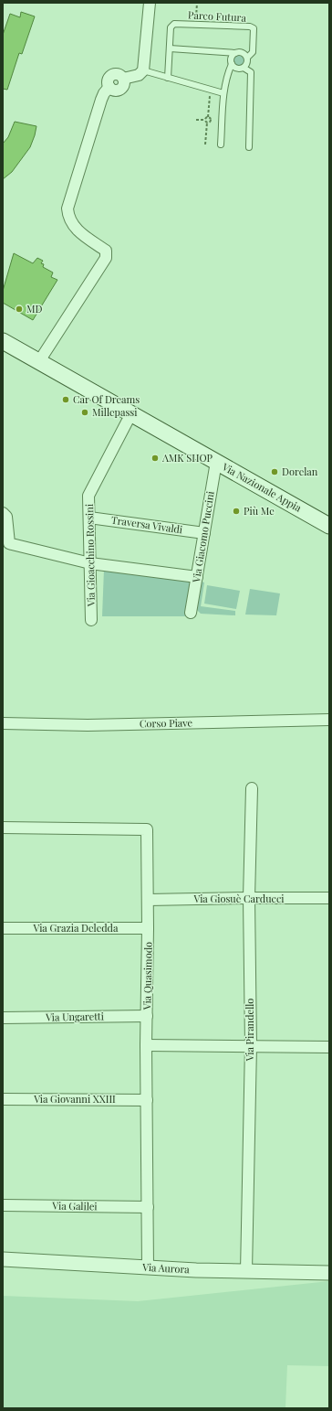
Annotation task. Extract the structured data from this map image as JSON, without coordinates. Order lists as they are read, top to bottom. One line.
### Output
{"streets":{"main road":["Via Nazionale Appia"],"street":["Traversa Vivaldi","Via Giacomo Puccini","Via Gioacchino Rossini","Corso Piave","Via Giosuè Carducci","Via Grazia Deledda","Via Quasimodo","Via Ungaretti","Via Pirandello","Via Giovanni XXIII","Via Galilei","Via Aurora"],"lane":["Parco Futura"]},"crossings":[["Via Nazionale Appia","Via Giacomo Puccini"],["Via Nazionale Appia","Via Gioacchino Rossini"],["Traversa Vivaldi","Via Giacomo Puccini"],["Traversa Vivaldi","Via Gioacchino Rossini"],["Via Giosuè Carducci","Via Quasimodo"],["Via Giosuè Carducci","Via Pirandello"],["Via Grazia Deledda","Via Quasimodo"],["Via Quasimodo","Via Ungaretti"],["Via Quasimodo","Via Giovanni XXIII"],["Via Quasimodo","Via Galilei"],["Via Quasimodo","Via Aurora"],["Via Pirandello","Via Aurora"]],"places":["MD","Car Of Dreams","Millepassi","AMK SHOP","Dorelan","Più Me"]}
